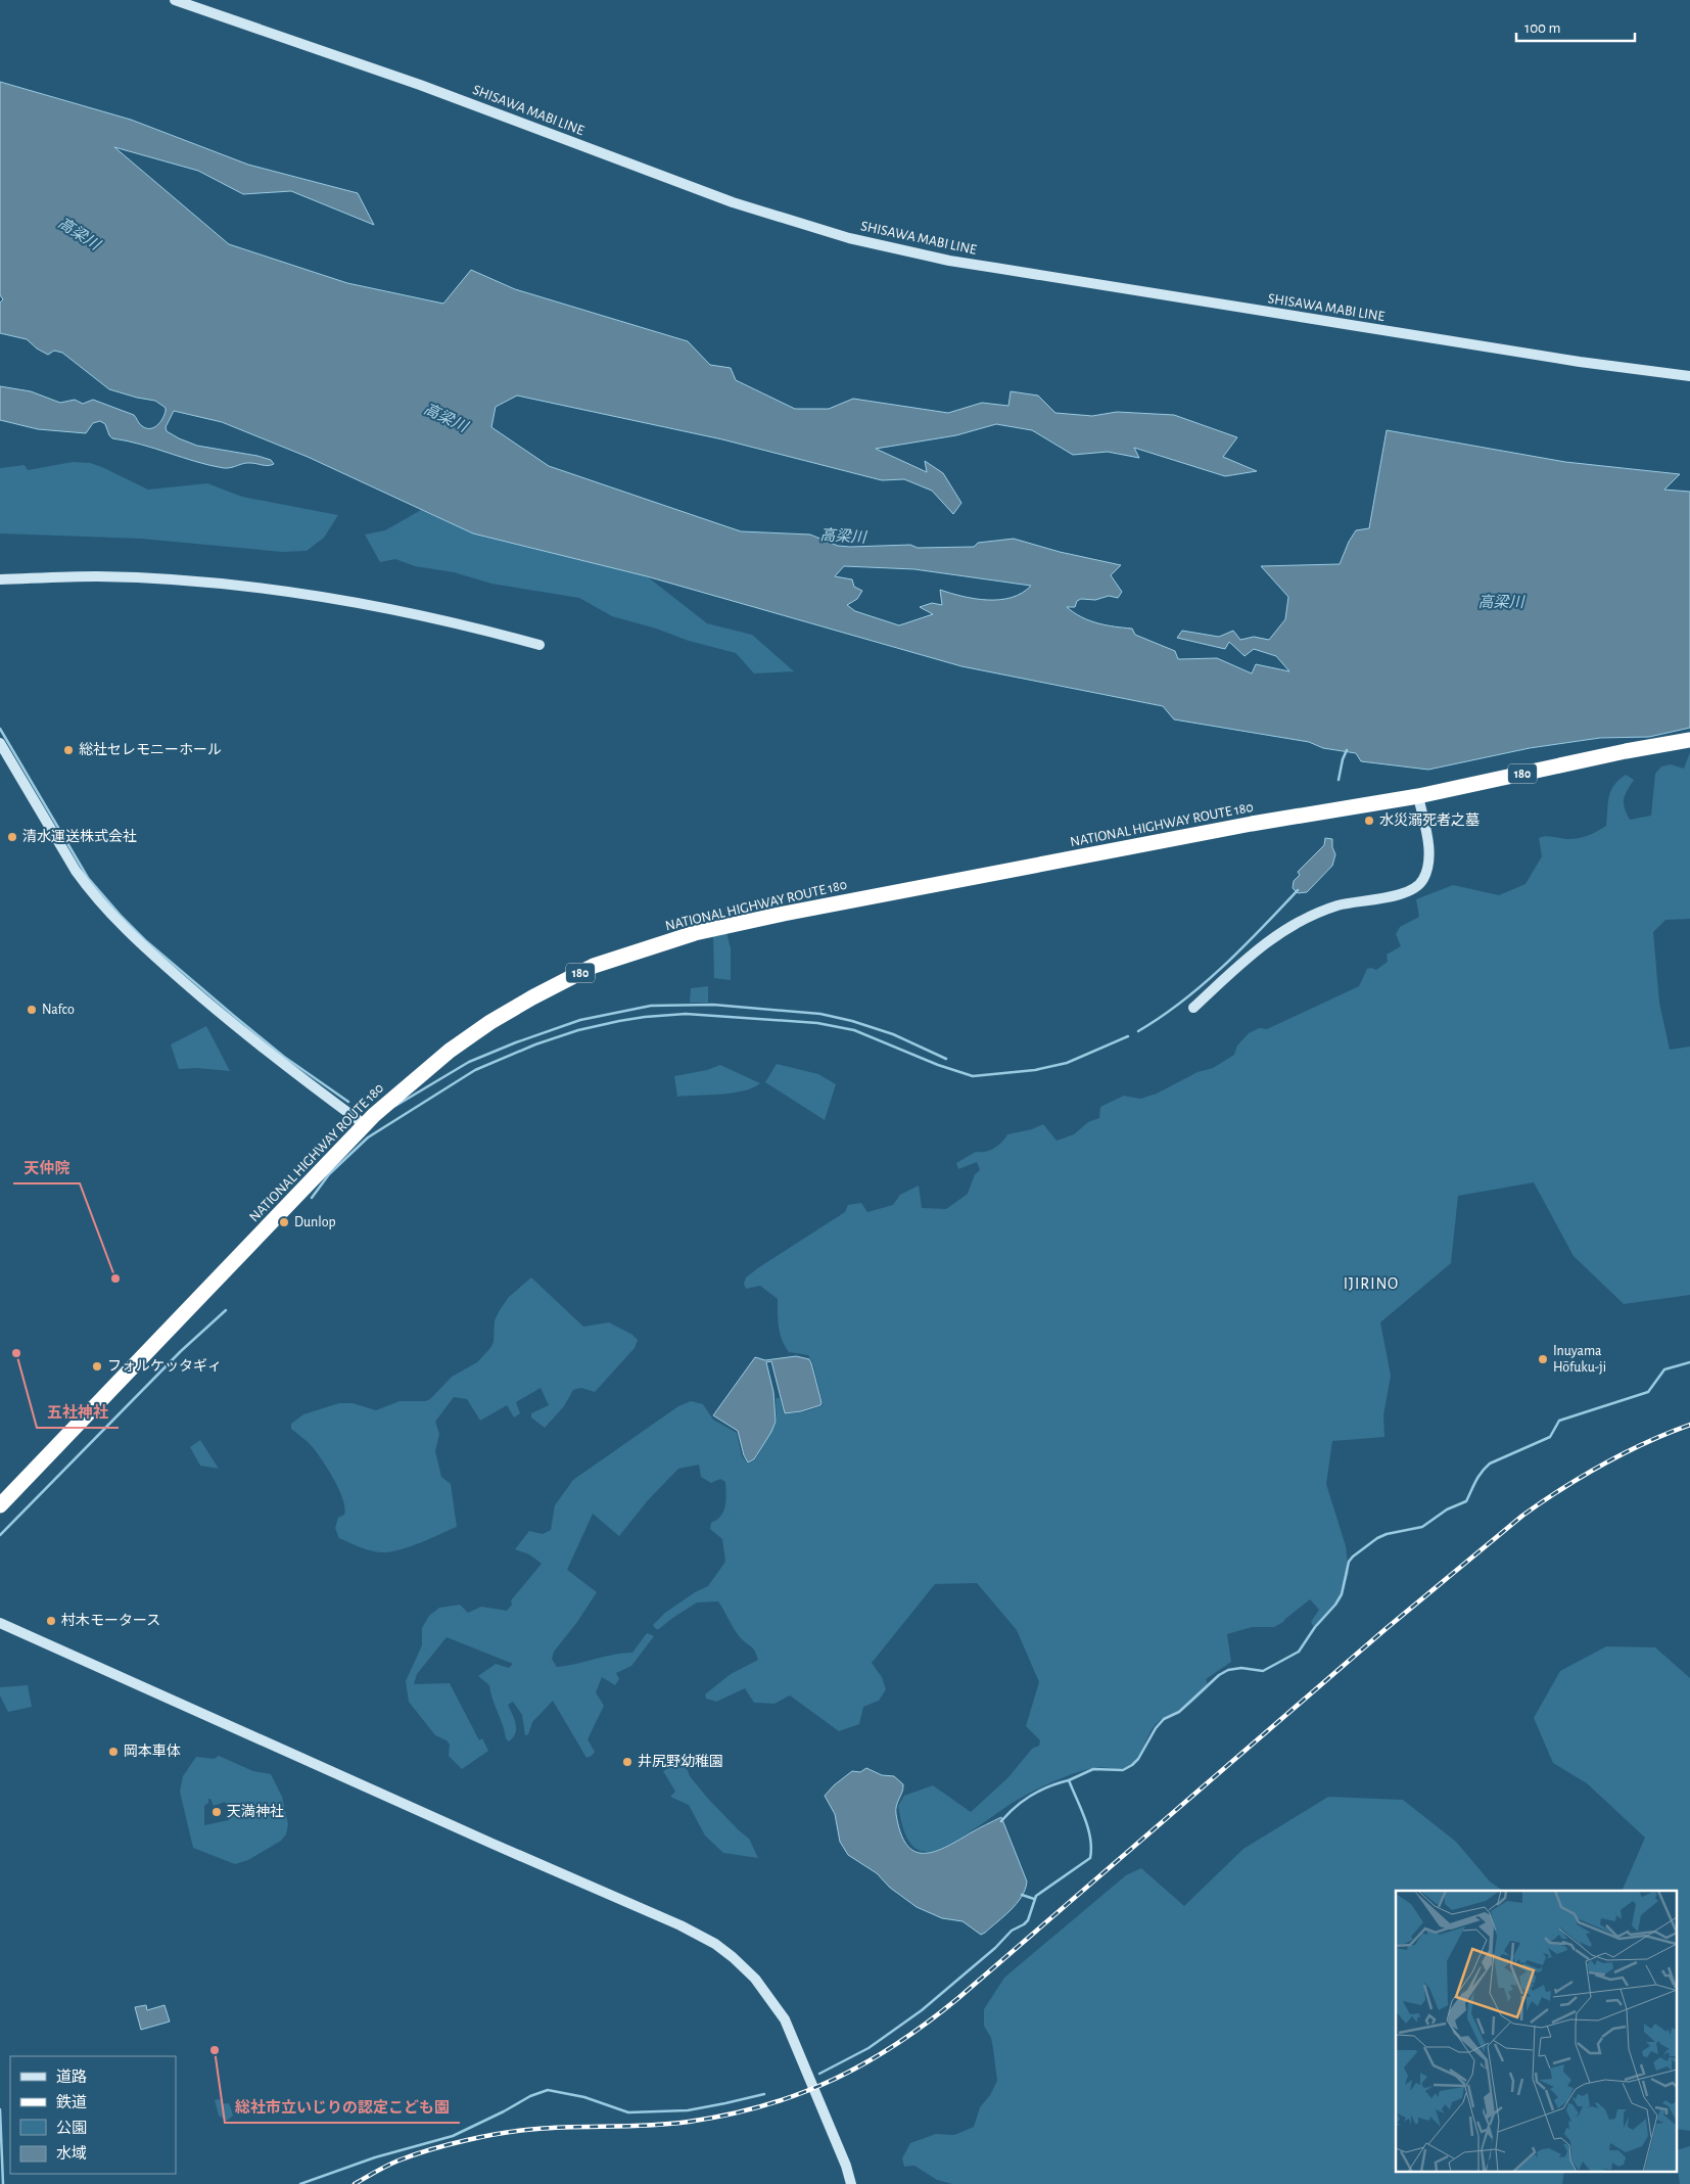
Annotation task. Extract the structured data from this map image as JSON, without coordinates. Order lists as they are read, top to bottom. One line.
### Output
{"streets":{"highway":["180","NATIONAL HIGHWAY ROUTE 180"],"street":["SHISAWA MABI LINE"]},"districts":["IJIRINO"],"water":["高梁川"],"places":["総社セレモニーホール","水災溺死者之墓","清水運送株式会社","Nafco","Dunlop","天仲院","五社神社","Inuyama Hōfuku-ji","フォルケッタギィ","村木モータース","岡本車体","井尻野幼稚園","天満神社","総社市立いじりの認定こども園"],"legend":["道路","鉄道","公園","水域"],"scale_bar":"100 m"}
